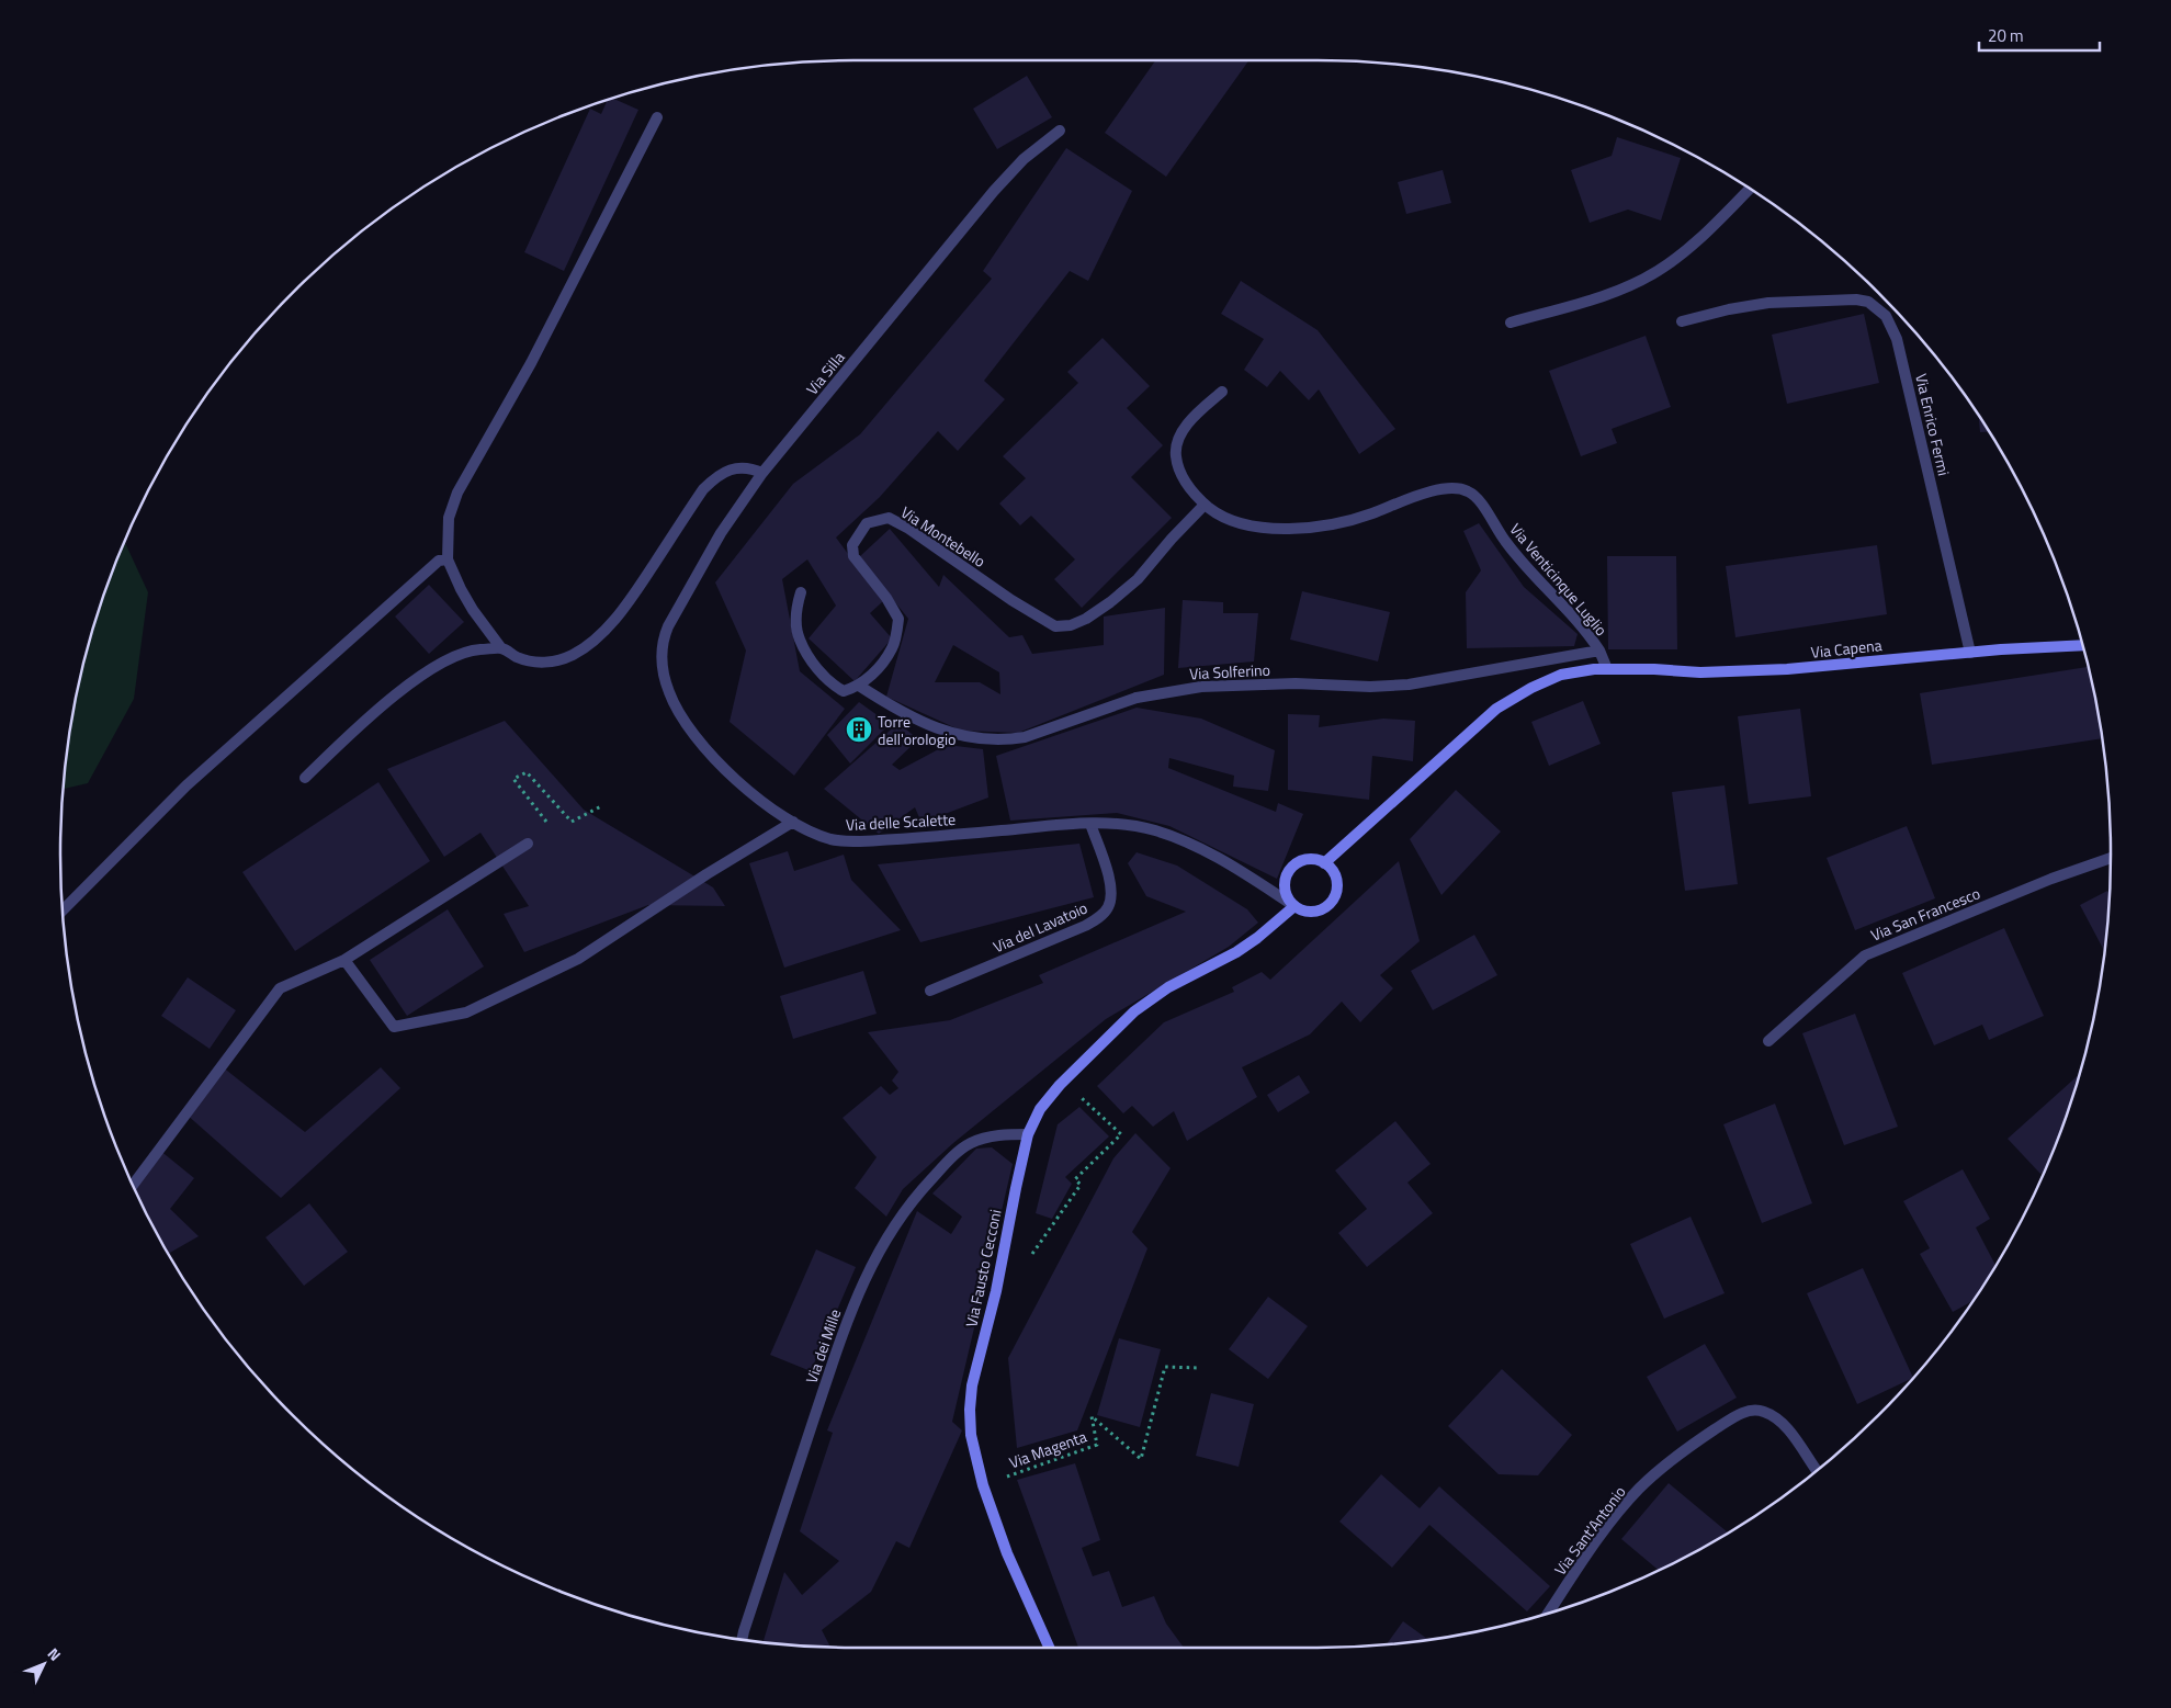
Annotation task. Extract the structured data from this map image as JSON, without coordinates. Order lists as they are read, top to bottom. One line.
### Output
{"streets":{"main road":["Via Capena","Via Fausto Cecconi"],"street":["Via Silla","Via Enrico Fermi","Via Montebello","Via Venticinque Luglio","Via Solferino","Via delle Scalette","Via San Francesco","Via del Lavatoio","Via dei Mille","Via Sant'Antonio"],"path":["Via Magenta"]},"crossings":[["Via Silla","Via delle Scalette"],["Via Enrico Fermi","Via Capena"],["Via Montebello","Via Venticinque Luglio"],["Via Montebello","Via Solferino"],["Via Venticinque Luglio","Via Solferino"],["Via Capena","Via delle Scalette"],["Via Capena","Via Fausto Cecconi"],["Via delle Scalette","Via del Lavatoio"],["Via delle Scalette","Via Fausto Cecconi"],["Via Fausto Cecconi","Via dei Mille"],["Via Fausto Cecconi","Via Magenta"]],"places":{"building":["Torre dell'orologio"]},"scale_bar":"20 m","north":"top right"}
